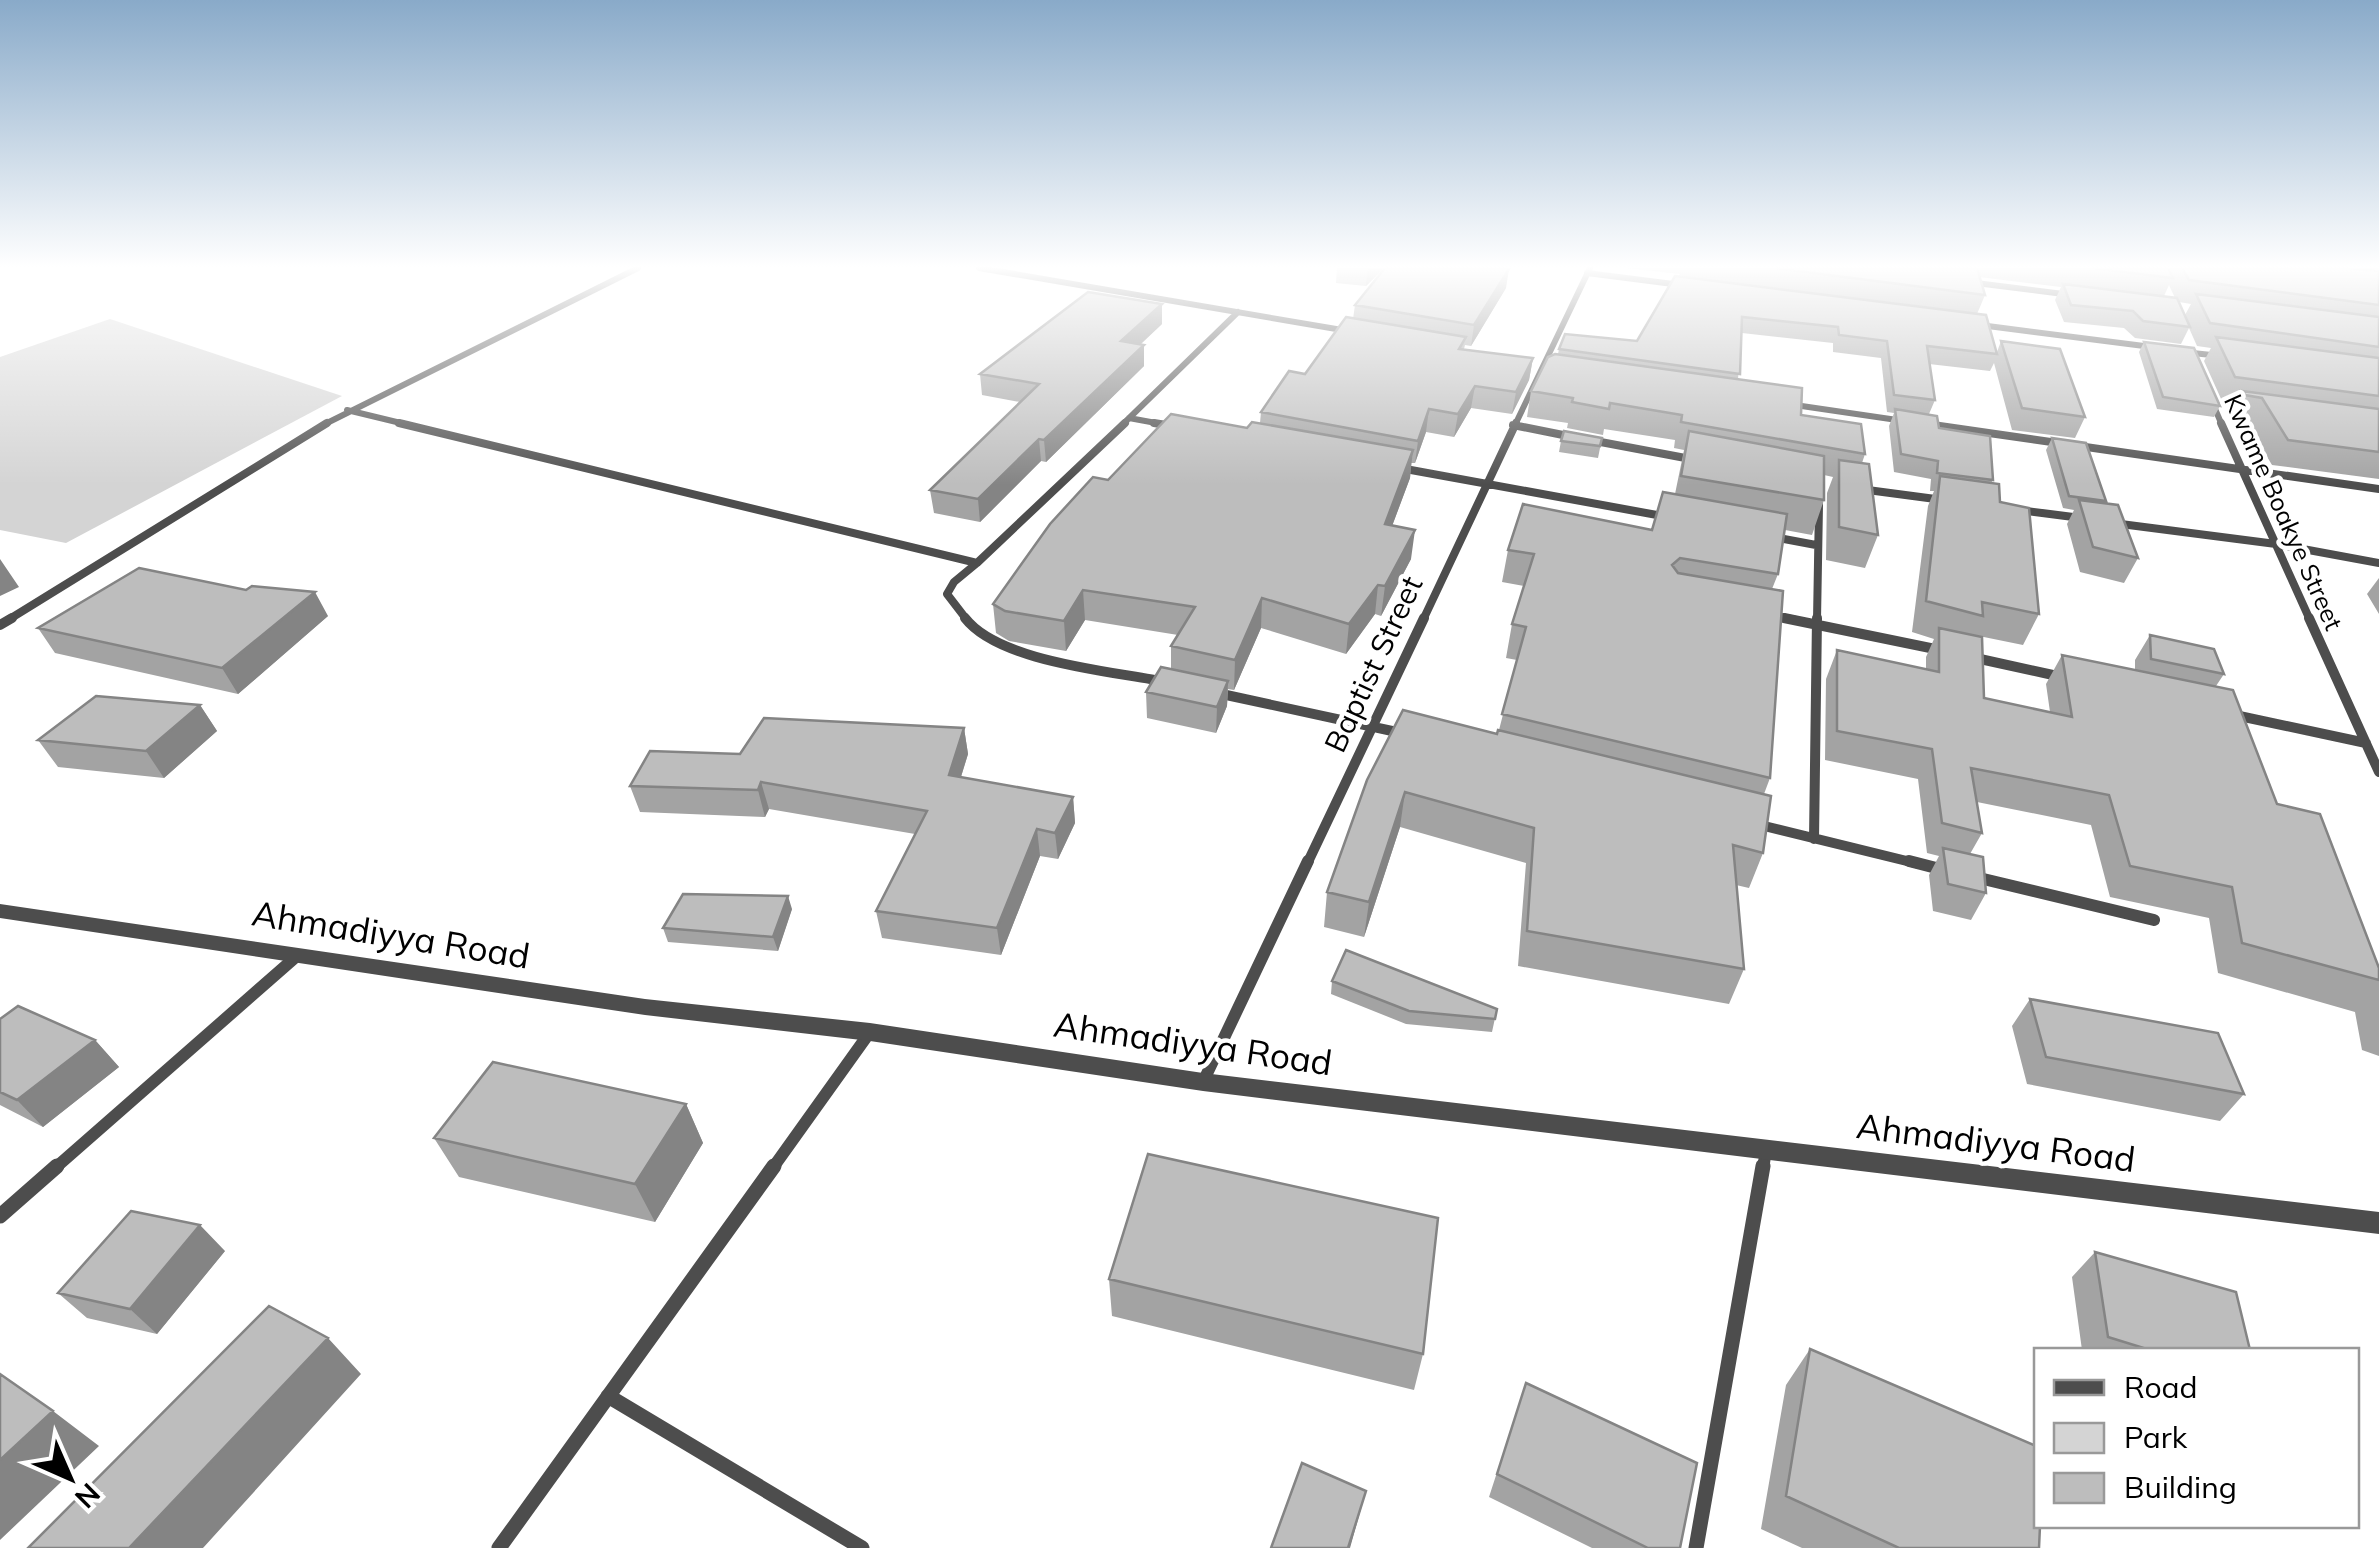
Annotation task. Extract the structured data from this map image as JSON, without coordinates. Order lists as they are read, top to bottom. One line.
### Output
{"streets":{"street":["Kwame Boakye Street","Baptist Street","Ahmadiyya Road"]},"crossings":[["Baptist Street","Ahmadiyya Road"]],"legend":["Road","Park","Building"],"north":"bottom right"}
